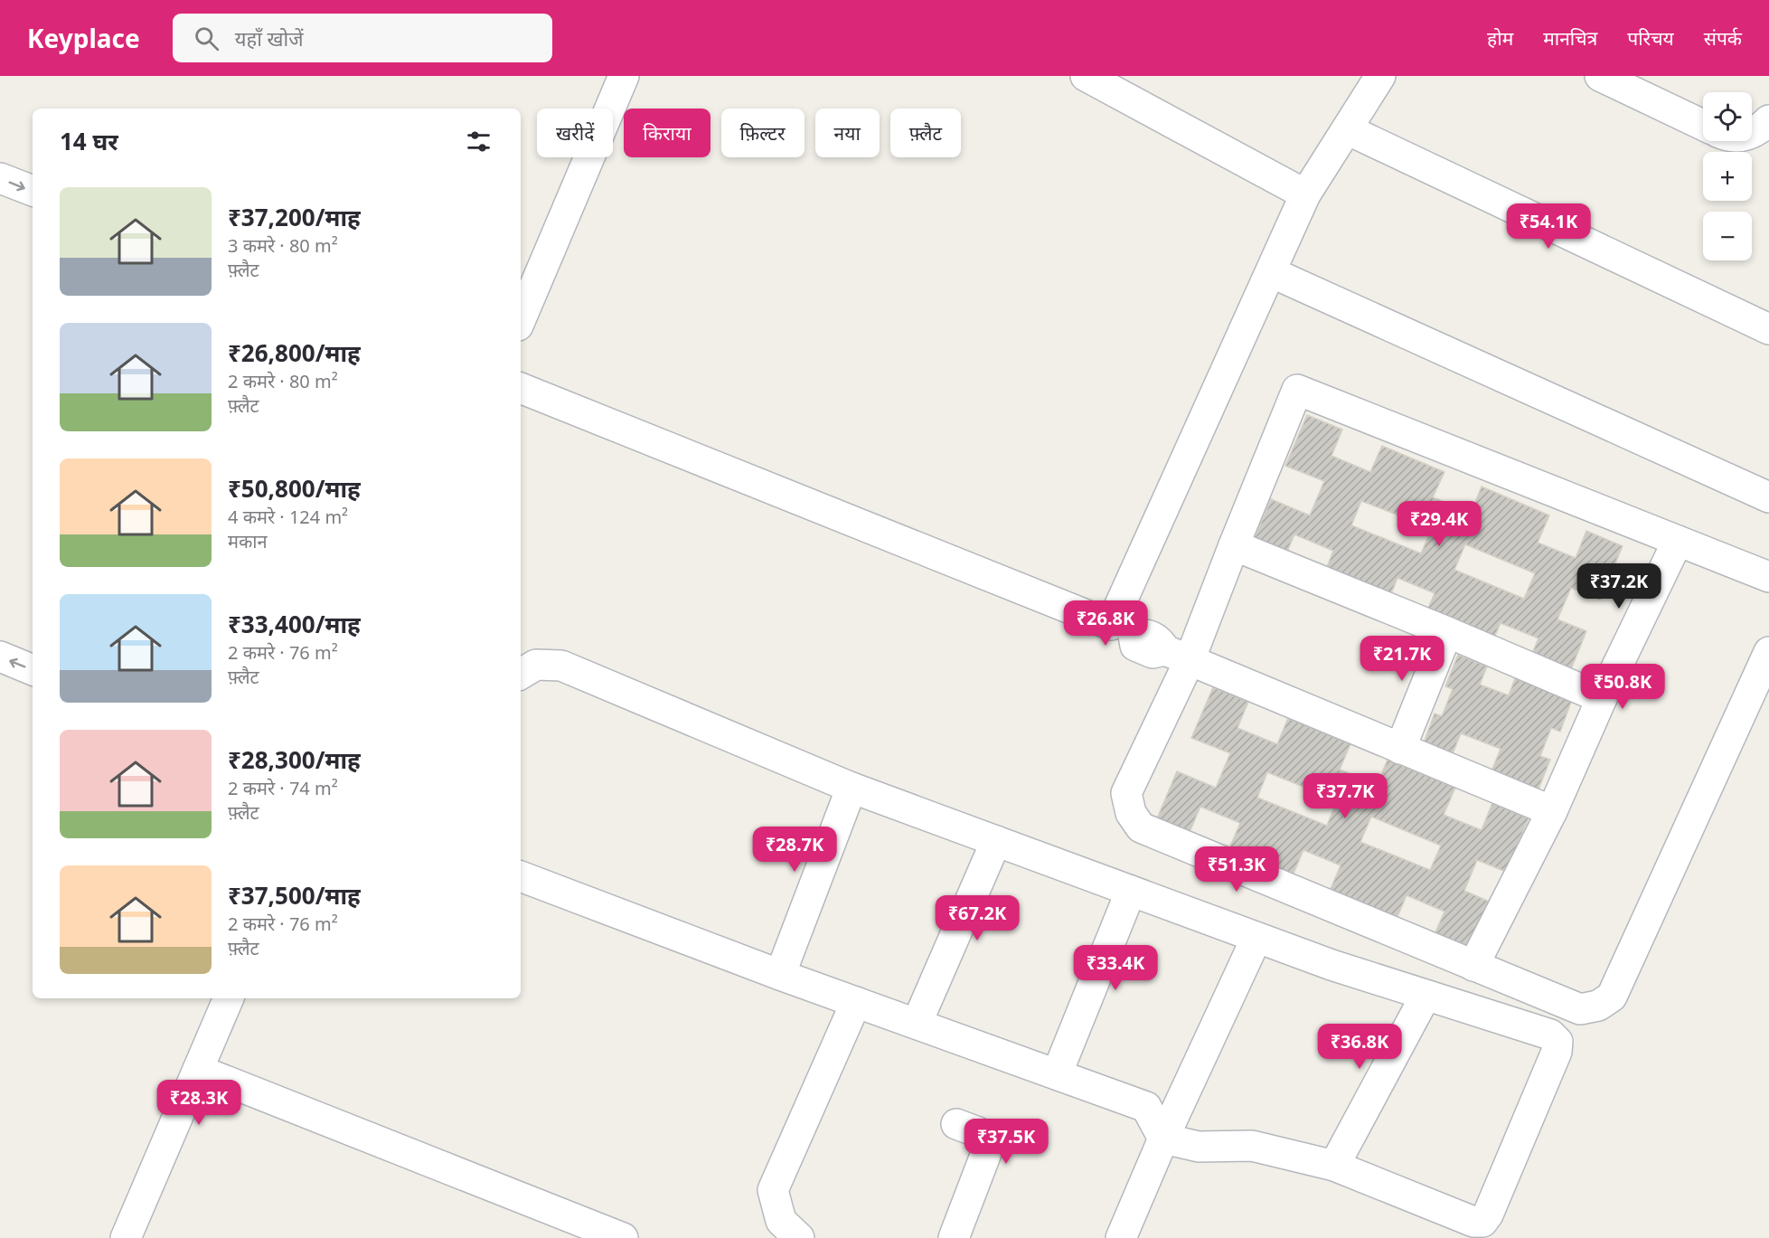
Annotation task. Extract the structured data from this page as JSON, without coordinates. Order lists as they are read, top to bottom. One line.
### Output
{"page":{"header":"Keyplace","search":"यहाँ खोजें","nav":["होम","मानचित्र","परिचय","संपर्क"],"map_buttons":["+","−"],"chip":["खरीदें","किराया","फ़िल्टर","नया","फ़्लैट"],"heading":"14 घर","list":[{"name":"₹37,200/माह","note":"3 कमरे · 80 m² · फ़्लैट"},{"name":"₹26,800/माह","note":"2 कमरे · 80 m² · फ़्लैट"},{"name":"₹50,800/माह","note":"4 कमरे · 124 m² · मकान"},{"name":"₹33,400/माह","note":"2 कमरे · 76 m² · फ़्लैट"},{"name":"₹28,300/माह","note":"2 कमरे · 74 m² · फ़्लैट"},{"name":"₹37,500/माह","note":"2 कमरे · 76 m² · फ़्लैट"}],"price":["₹54.1K","₹29.4K","₹37.2K","₹26.8K","₹21.7K","₹50.8K","₹37.7K","₹28.7K","₹51.3K","₹67.2K","₹33.4K","₹36.8K","₹28.3K","₹37.5K"]}}
